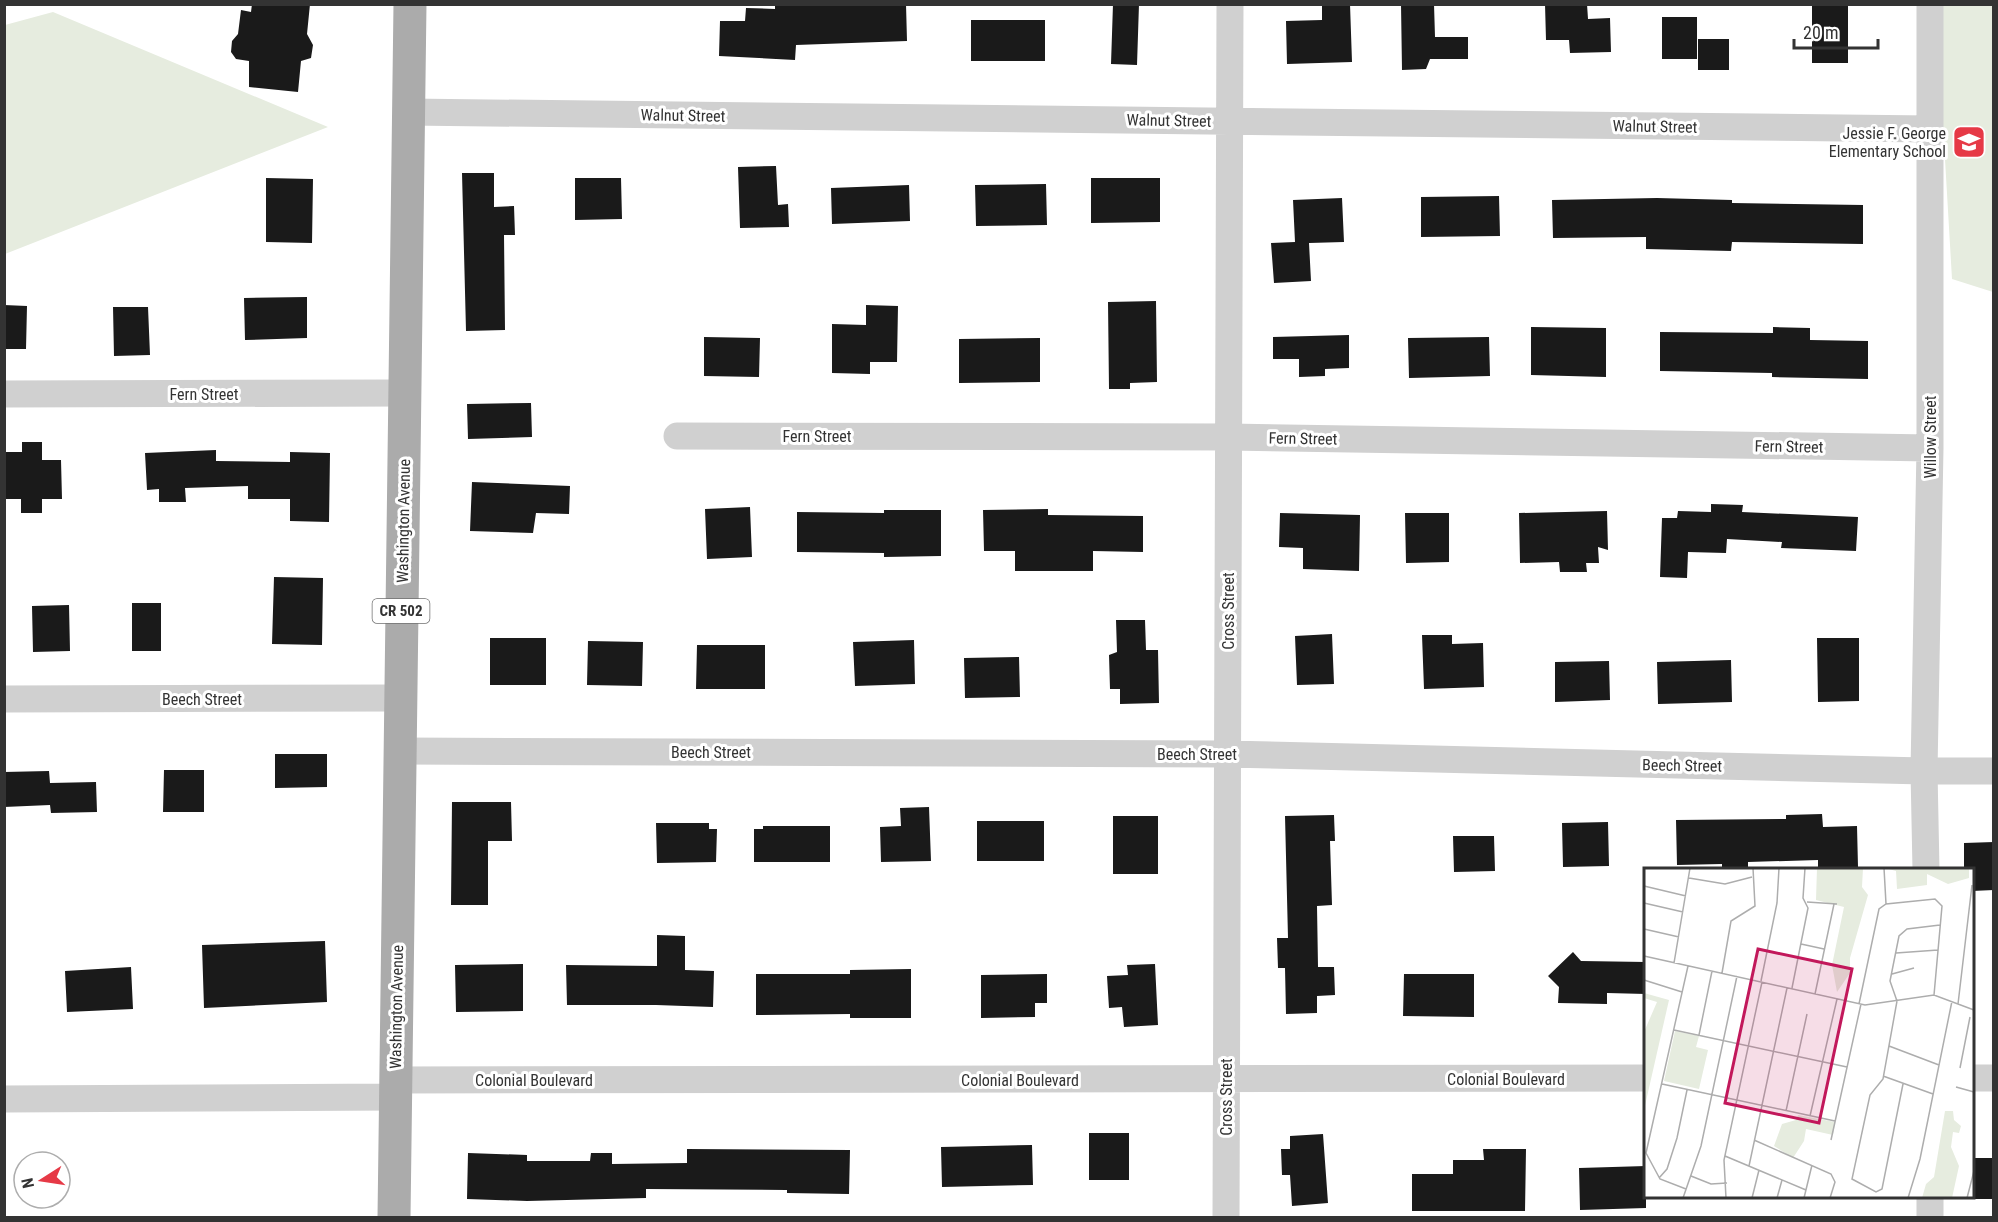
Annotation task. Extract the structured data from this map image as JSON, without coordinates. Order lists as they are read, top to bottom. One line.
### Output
{"streets":{"main road":["Washington Avenue","CR 502"],"street":["Walnut Street","Fern Street","Willow Street","Cross Street","Beech Street","Colonial Boulevard"]},"crossings":[["Walnut Street","Willow Street"],["Walnut Street","Washington Avenue"],["Walnut Street","Cross Street"],["Fern Street","Willow Street"],["Fern Street","Washington Avenue"],["Fern Street","Cross Street"],["Willow Street","Beech Street"],["Washington Avenue","Beech Street"],["Washington Avenue","Colonial Boulevard"],["Cross Street","Beech Street"],["Cross Street","Colonial Boulevard"]],"places":{"school or university":["Jessie F. George Elementary School"]},"scale_bar":"20 m","north":"left"}
